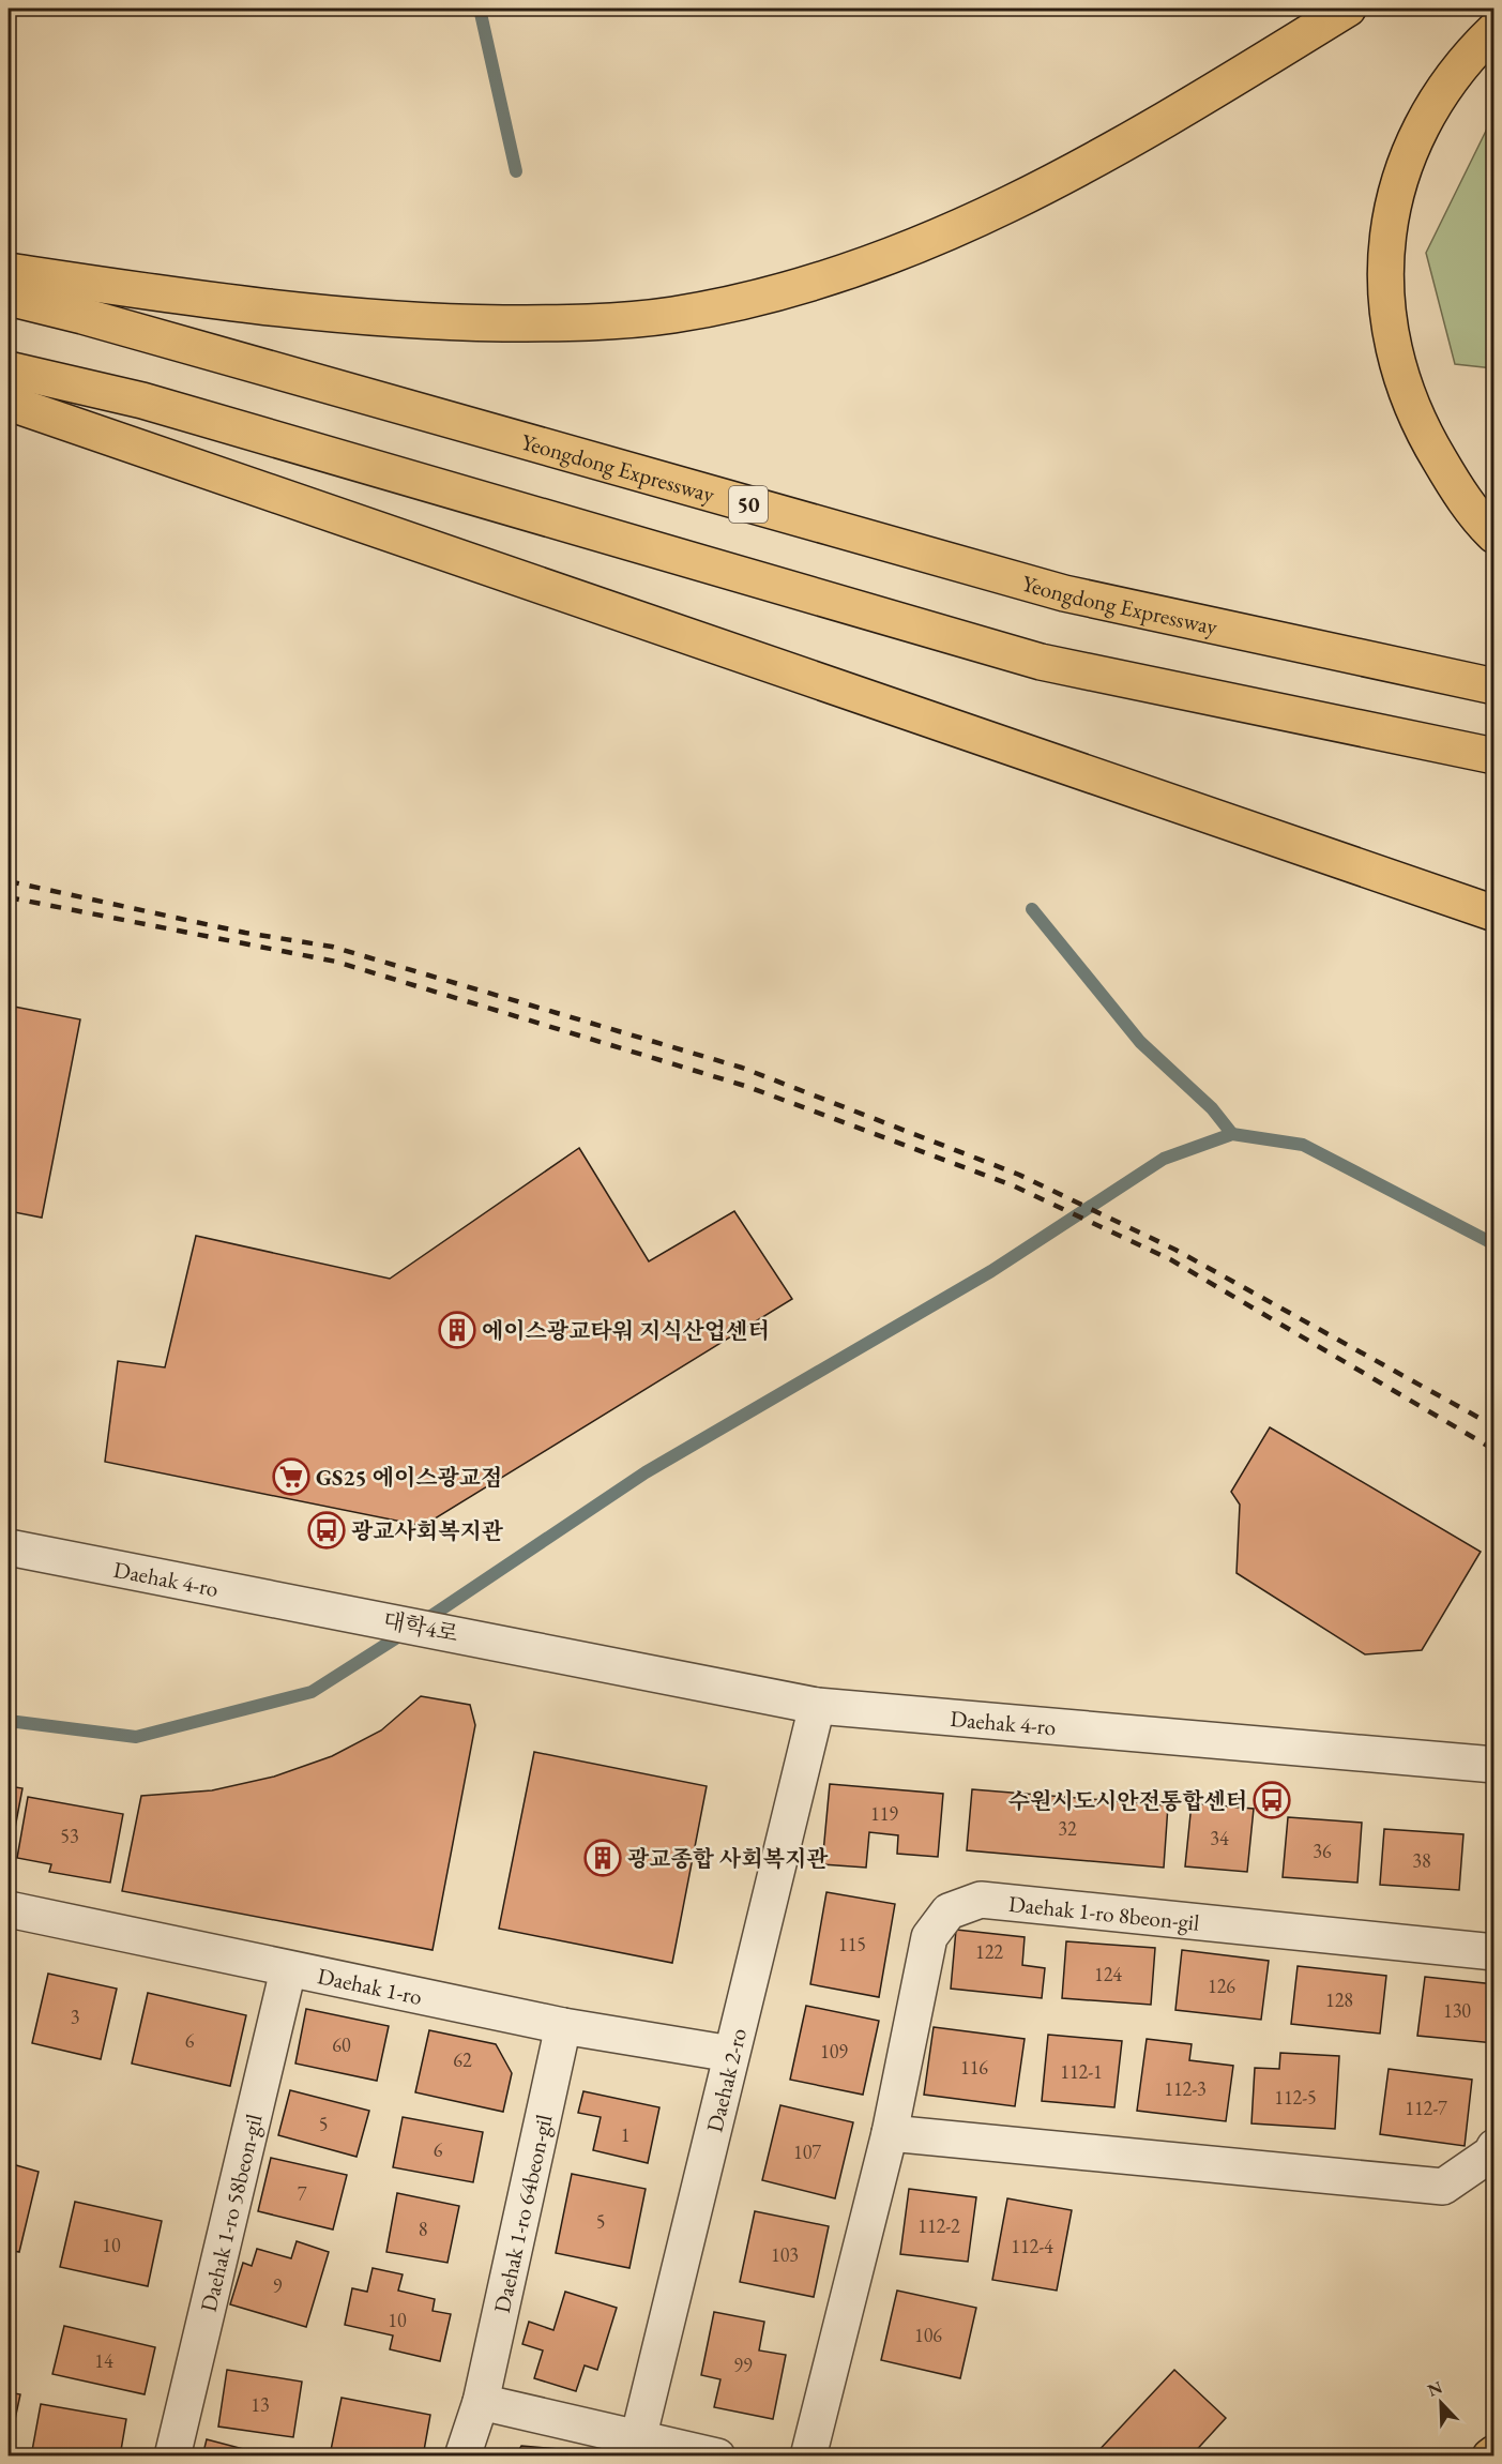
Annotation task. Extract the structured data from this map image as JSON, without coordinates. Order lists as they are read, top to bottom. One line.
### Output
{"streets":{"highway":["Yeongdong Expressway","50"],"street":["Daehak 4-ro","대학4로","Daehak 1-ro 8beon-gil","Daehak 1-ro","Daehak 2-ro","Daehak 1-ro 58beon-gil","Daehak 1-ro 64beon-gil"]},"crossings":[["Daehak 4-ro","대학4로"],["Daehak 4-ro","Daehak 2-ro"],["Daehak 1-ro","Daehak 2-ro"],["Daehak 1-ro","Daehak 1-ro 58beon-gil"],["Daehak 1-ro","Daehak 1-ro 64beon-gil"]],"places":{"building":["에이스광교타워 지식산업센터","광교종합 사회복지관"],"supermarket":["GS25 에이스광교점"],"bus stop":["광교사회복지관","수원시도시안전통합센터"]},"house_numbers":["119","32","53","34","36","38","115","122","124","126","128","130","3","6","60","109","62","116","112-1","112-3","112-5","112-7","5","1","6","107","7","5","112-2","8","10","112-4","103","9","10","106","14","99","13"],"north":"top left"}
